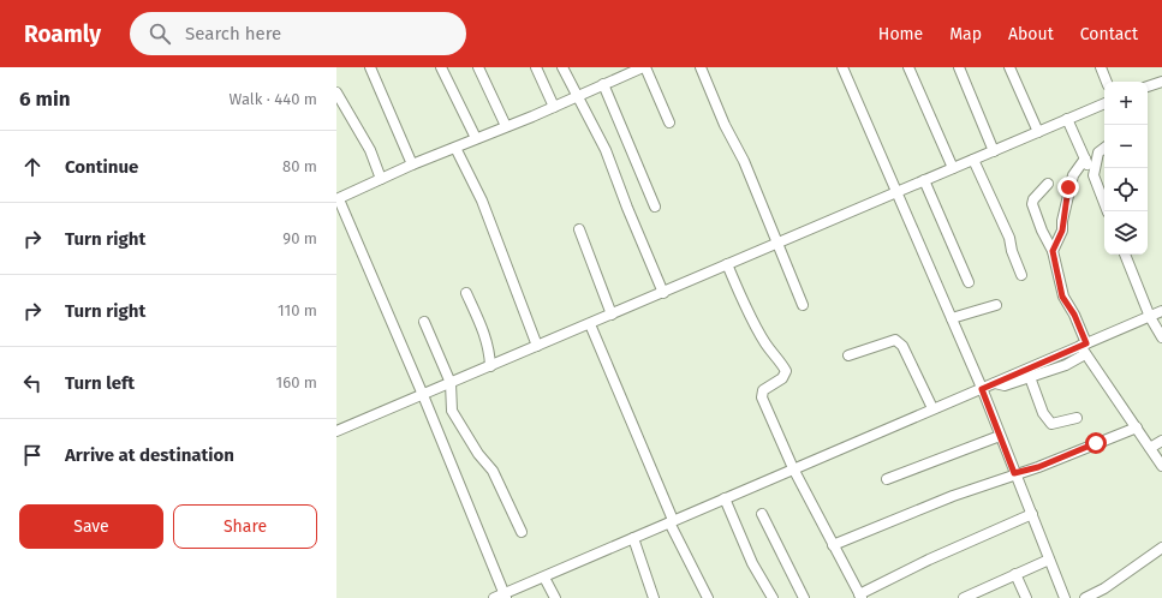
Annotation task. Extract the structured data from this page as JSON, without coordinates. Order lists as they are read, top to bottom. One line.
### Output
{"page":{"header":"Roamly","search":"Search here","nav":["Home","Map","About","Contact"],"heading":["6 min","Walk · 440 m"],"map_buttons":["+","−"],"list":[["Continue","80 m"],["Turn right","90 m"],["Turn right","110 m"],["Turn left","160 m"],"Arrive at destination"],"buttons":["Save","Share"]}}
